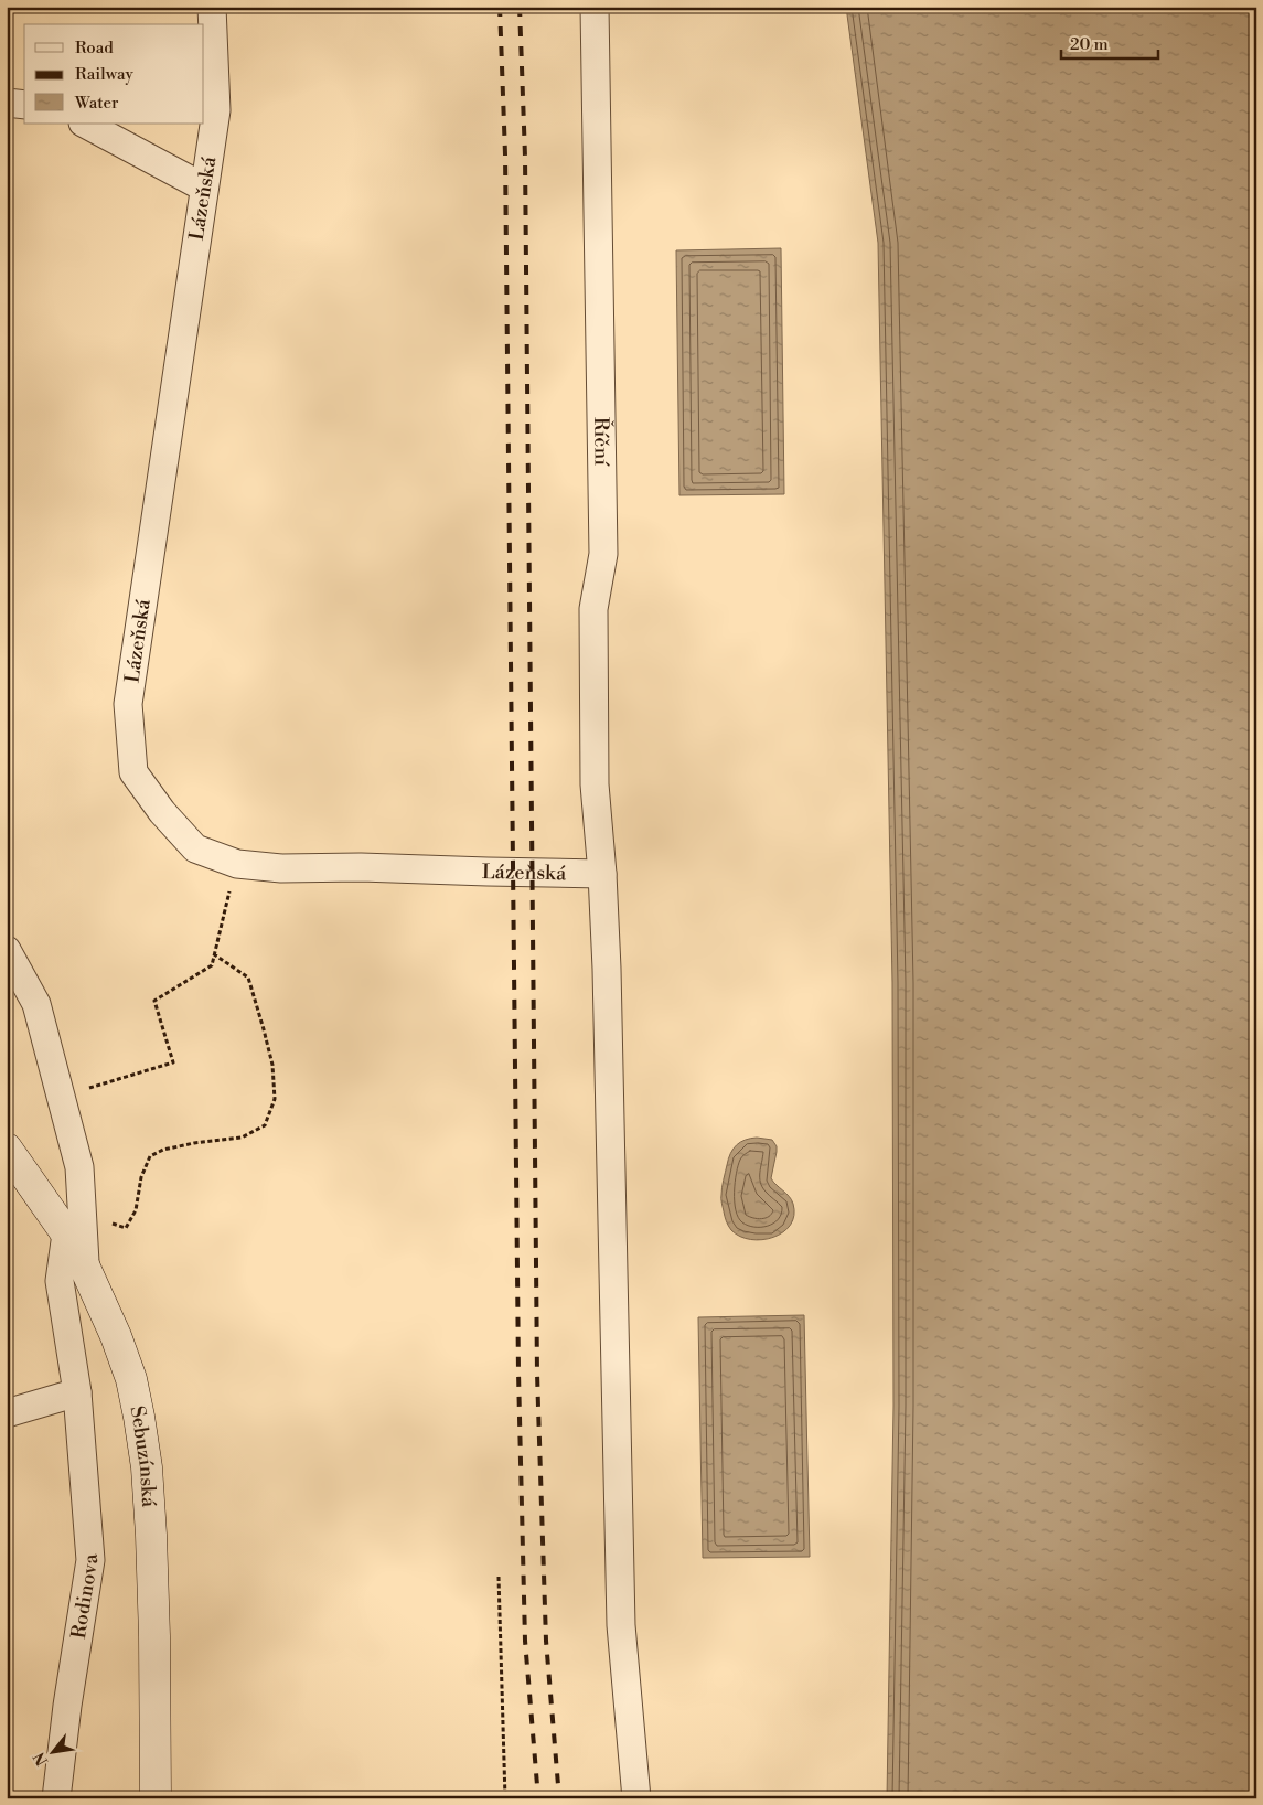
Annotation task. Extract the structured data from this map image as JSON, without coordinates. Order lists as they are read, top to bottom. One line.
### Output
{"streets":{"main road":["Sebuzínská"],"street":["Lázeňská","Říční","Rodinova"]},"crossings":[["Lázeňská","Říční"],["Sebuzínská","Rodinova"]],"legend":["Road","Railway","Water"],"scale_bar":"20 m","north":"bottom left"}
